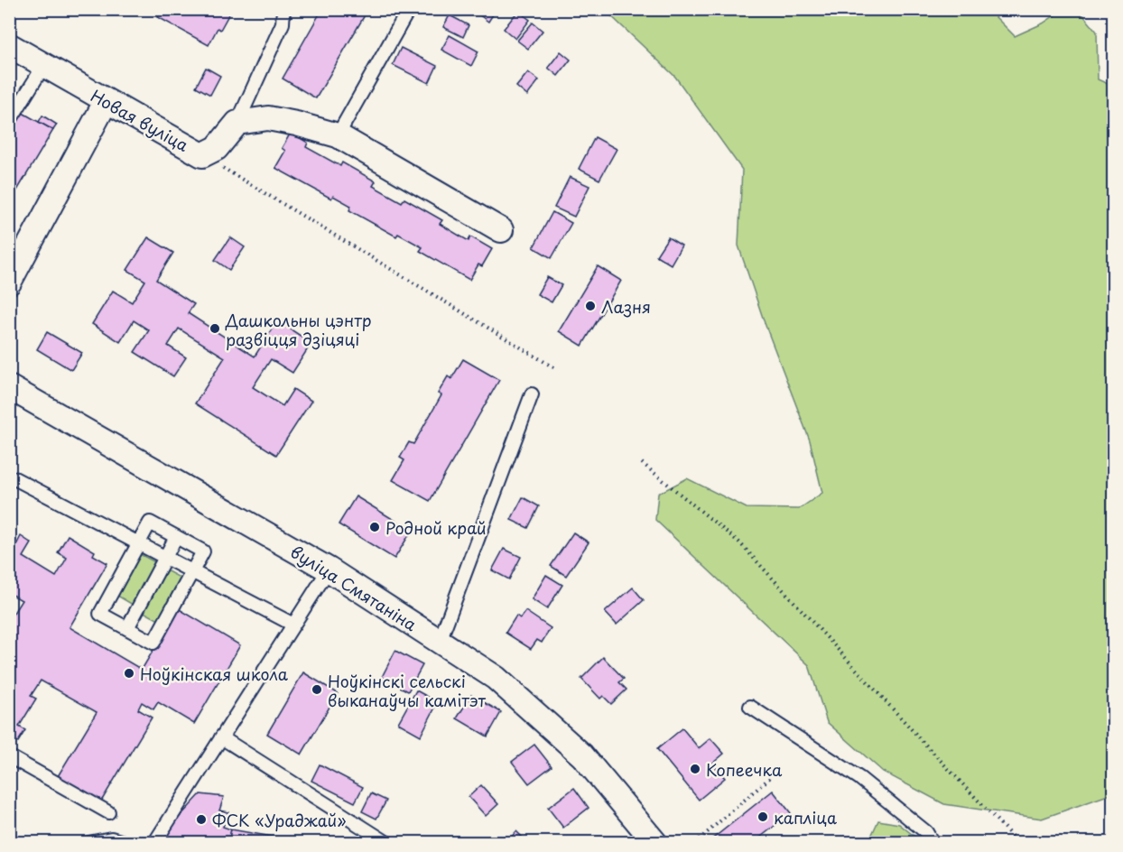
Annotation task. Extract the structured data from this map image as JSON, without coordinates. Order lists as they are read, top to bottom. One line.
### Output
{"streets":{"street":["Новая вуліца","вуліца Смятаніна"]},"places":["Лазня","Дашкольны цэнтр развіцця дзіцяці","Родной край","Ноўкінская школа","Ноўкінскі сельскі выканаўчы камітэт","Копеечка","капліца","ФСК «Ураджай»"]}
